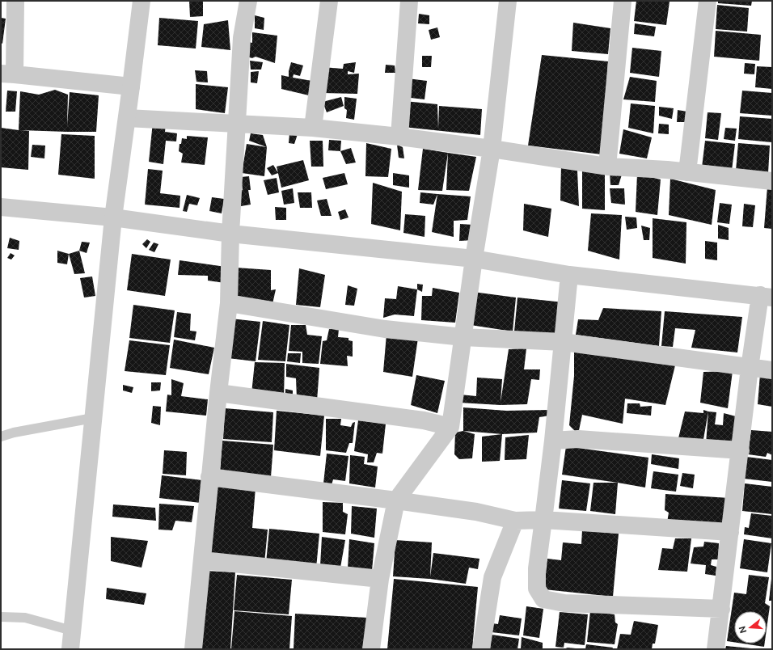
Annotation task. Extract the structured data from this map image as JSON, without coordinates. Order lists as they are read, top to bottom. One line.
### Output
{"north":"left"}
